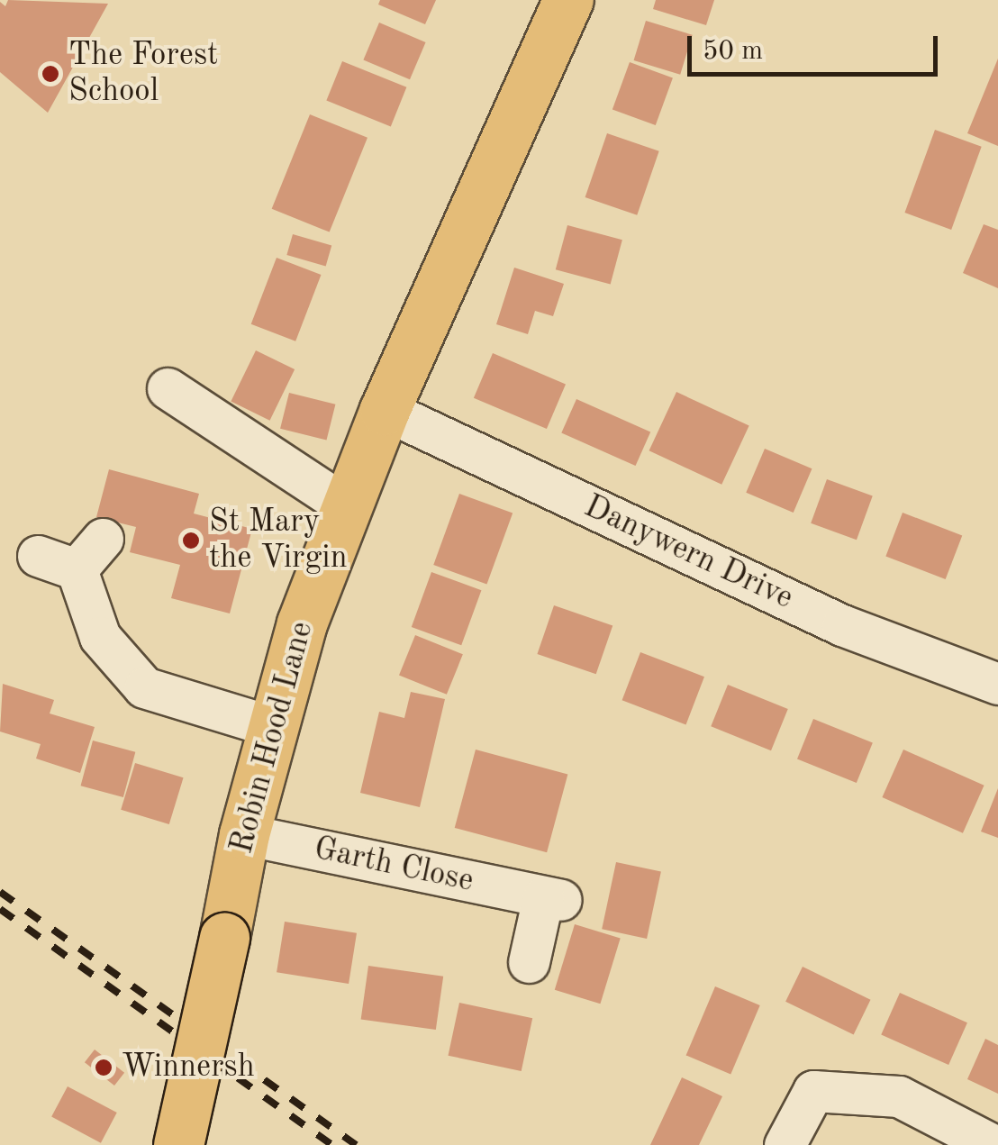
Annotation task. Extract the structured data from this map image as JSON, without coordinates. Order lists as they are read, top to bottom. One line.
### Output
{"streets":{"main road":["Robin Hood Lane"],"street":["Danywern Drive","Garth Close"]},"crossings":[["Danywern Drive","Robin Hood Lane"],["Robin Hood Lane","Garth Close"]],"places":["The Forest School","St Mary the Virgin","Winnersh"],"scale_bar":"50 m"}
